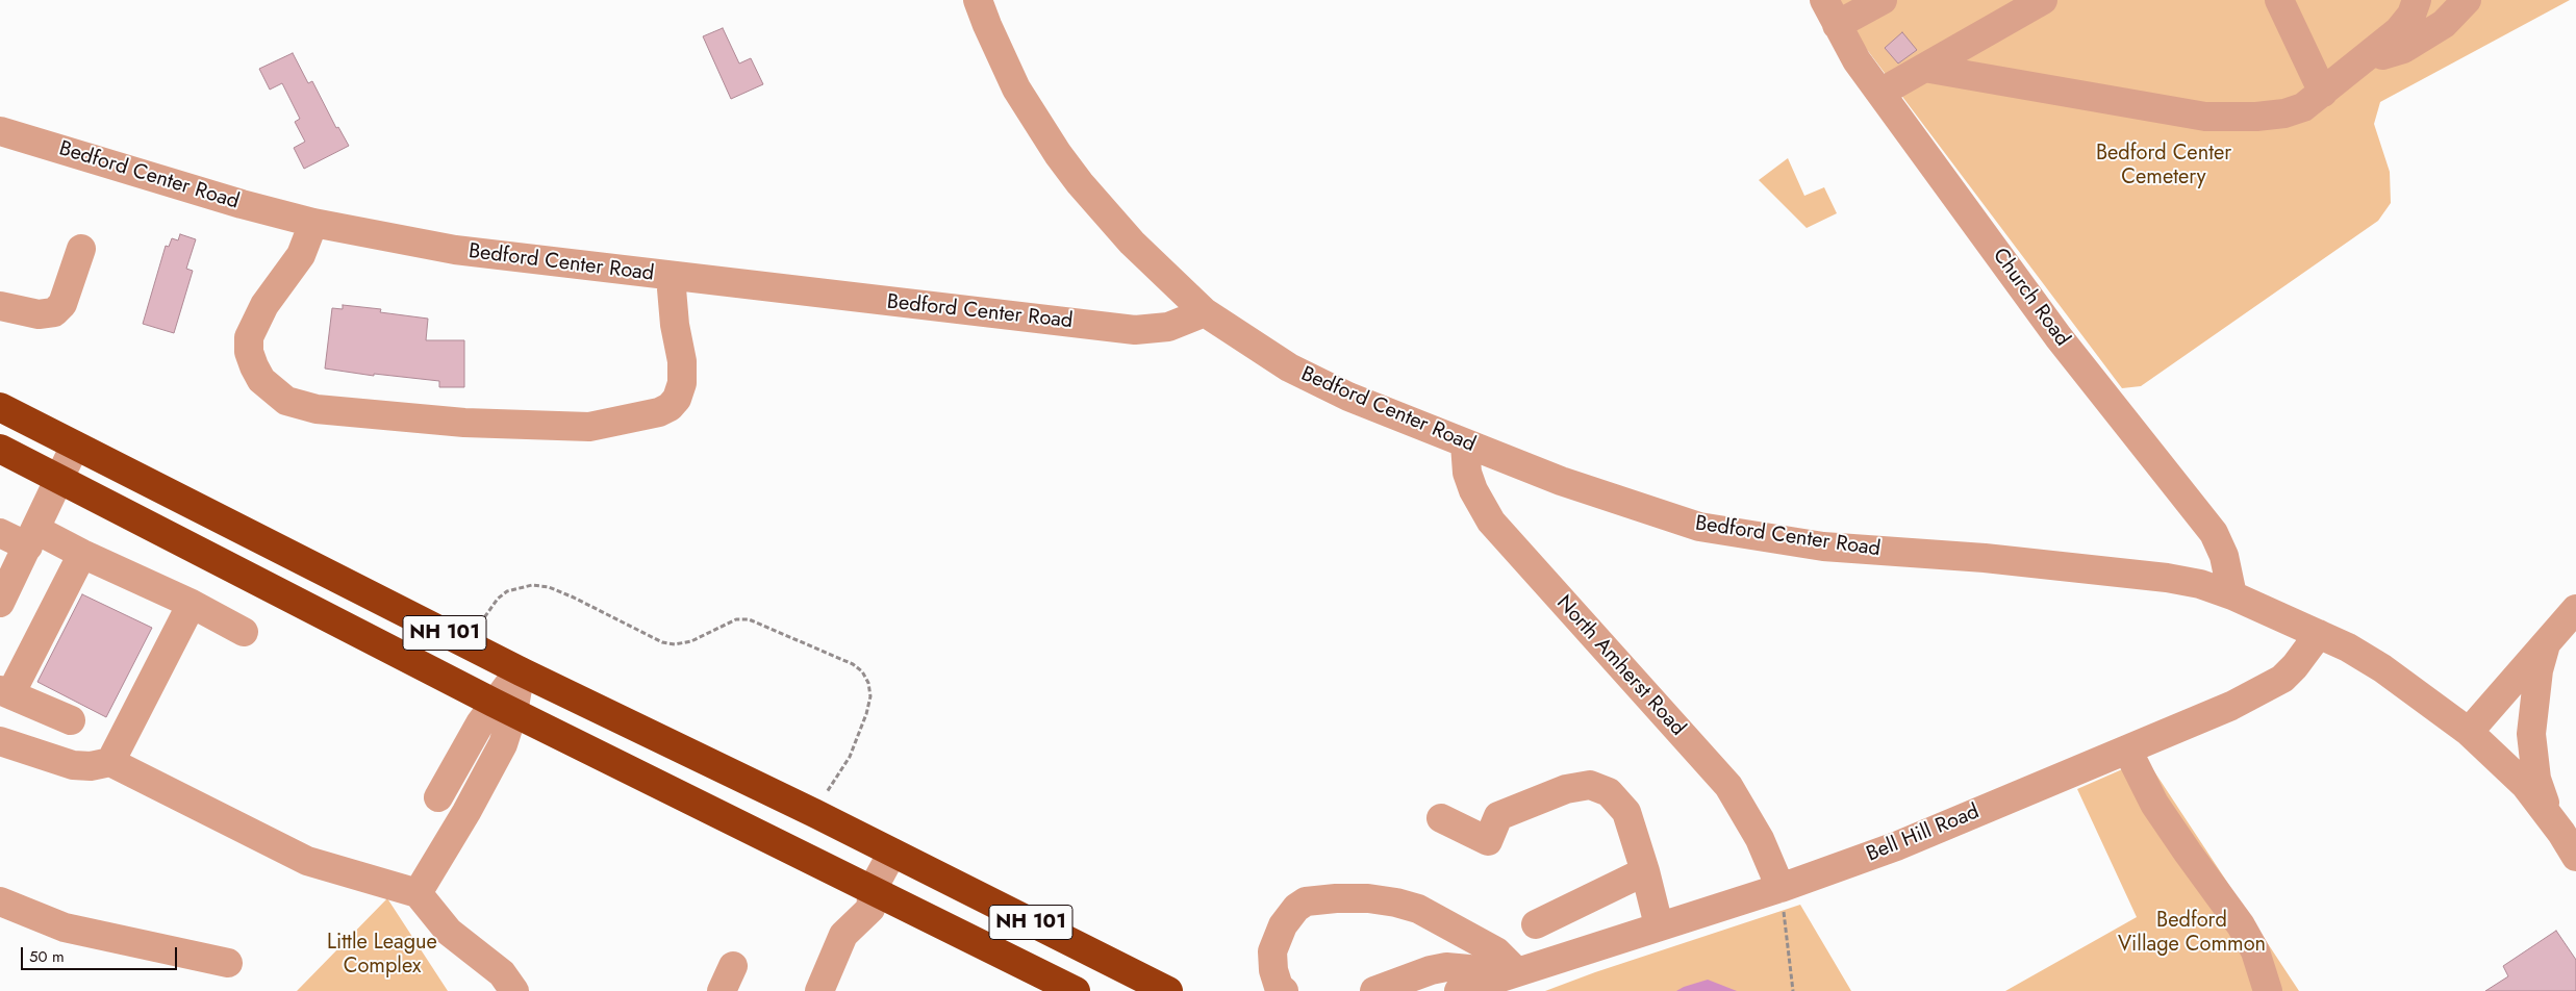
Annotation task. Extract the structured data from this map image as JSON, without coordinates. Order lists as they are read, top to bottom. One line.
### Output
{"streets":{"highway":["NH 101"],"street":["Bedford Center Road","Church Road","North Amherst Road","Bell Hill Road"]},"crossings":[["Bedford Center Road","Church Road"],["Bedford Center Road","North Amherst Road"],["Bedford Center Road","Bell Hill Road"],["North Amherst Road","Bell Hill Road"]],"parks":["Bedford Center Cemetery","Bedford Village Common","Little League Complex"],"scale_bar":"50 m"}
